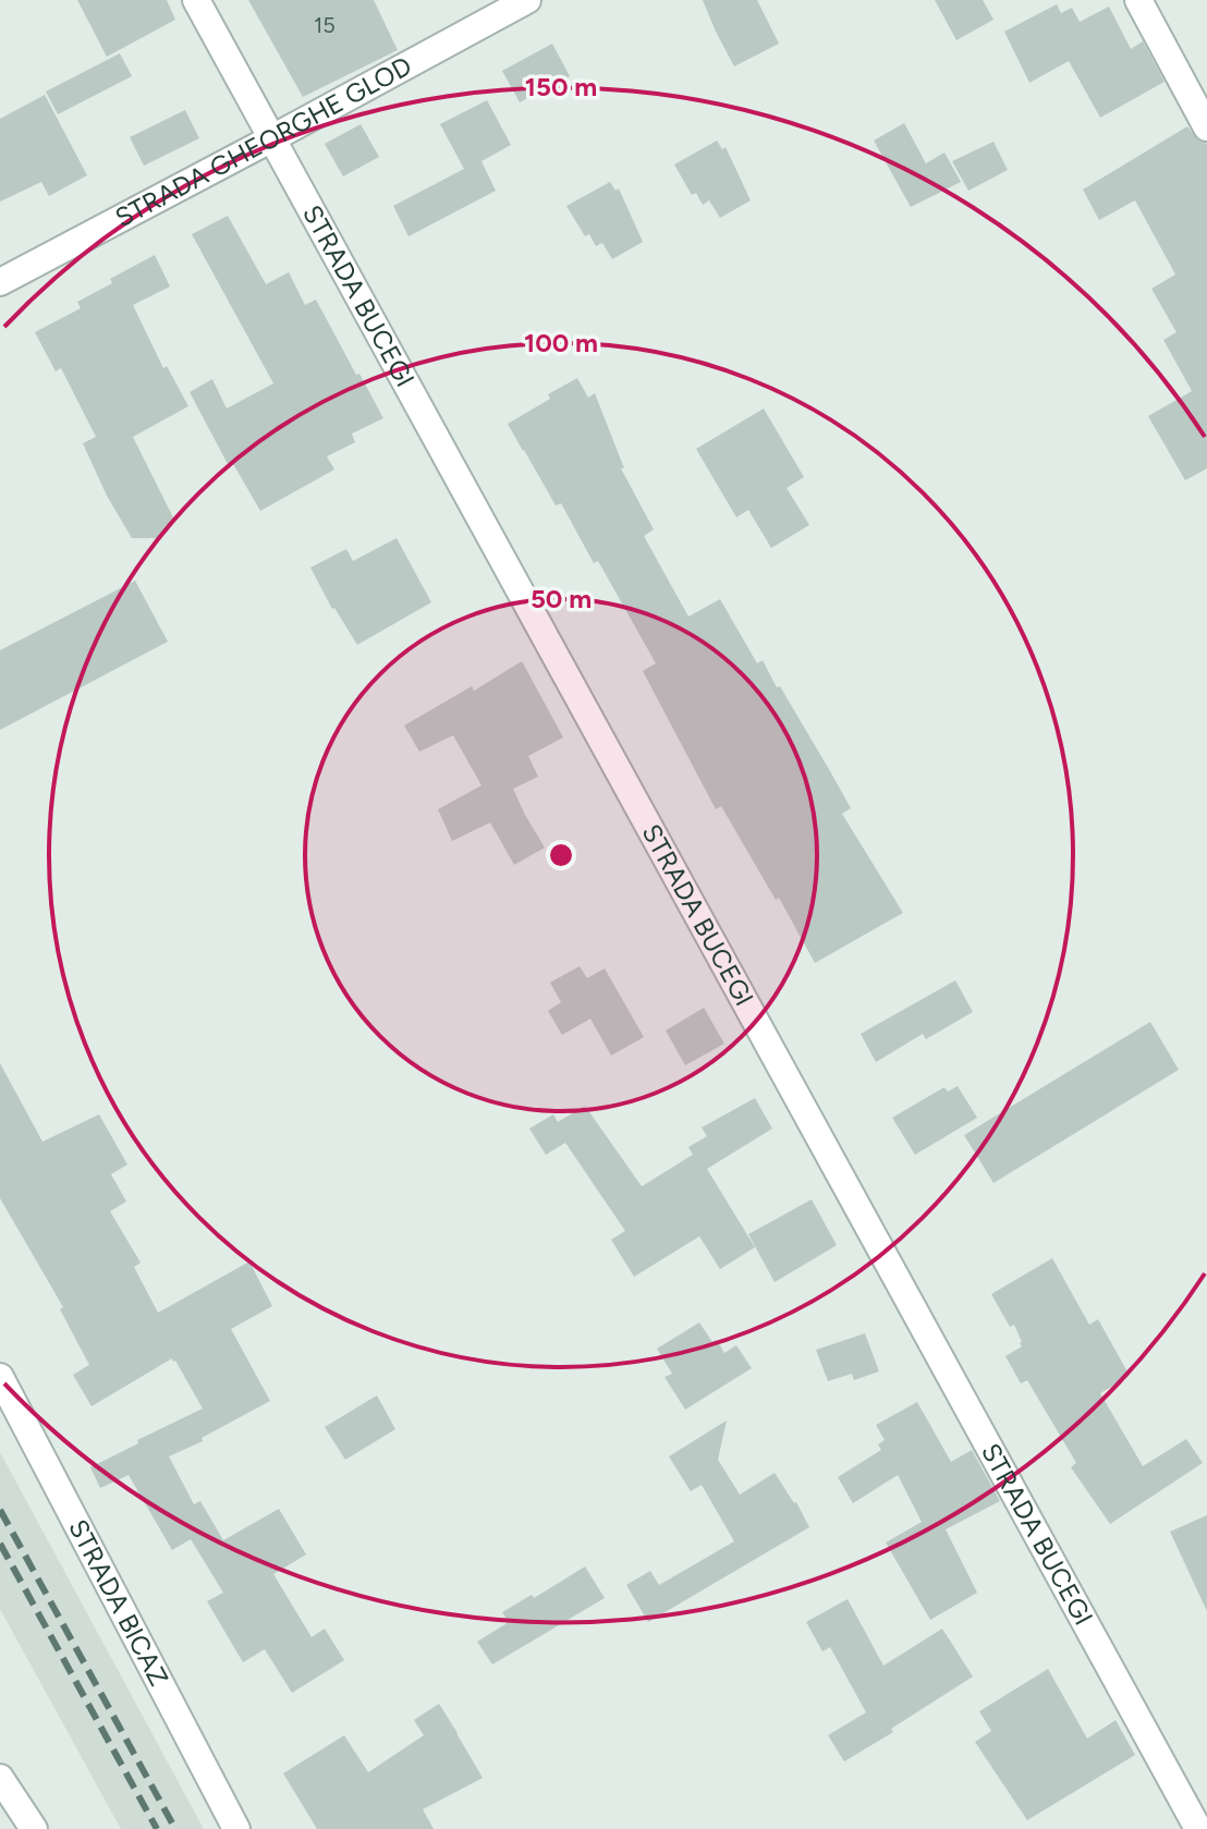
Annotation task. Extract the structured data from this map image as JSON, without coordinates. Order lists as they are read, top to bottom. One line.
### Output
{"streets":{"street":["STRADA GHEORGHE GLOD","STRADA BUCEGI","STRADA BICAZ"]},"crossings":[["STRADA GHEORGHE GLOD","STRADA BUCEGI"]],"house_numbers":["15"],"rings":["150 m","100 m","50 m"]}
